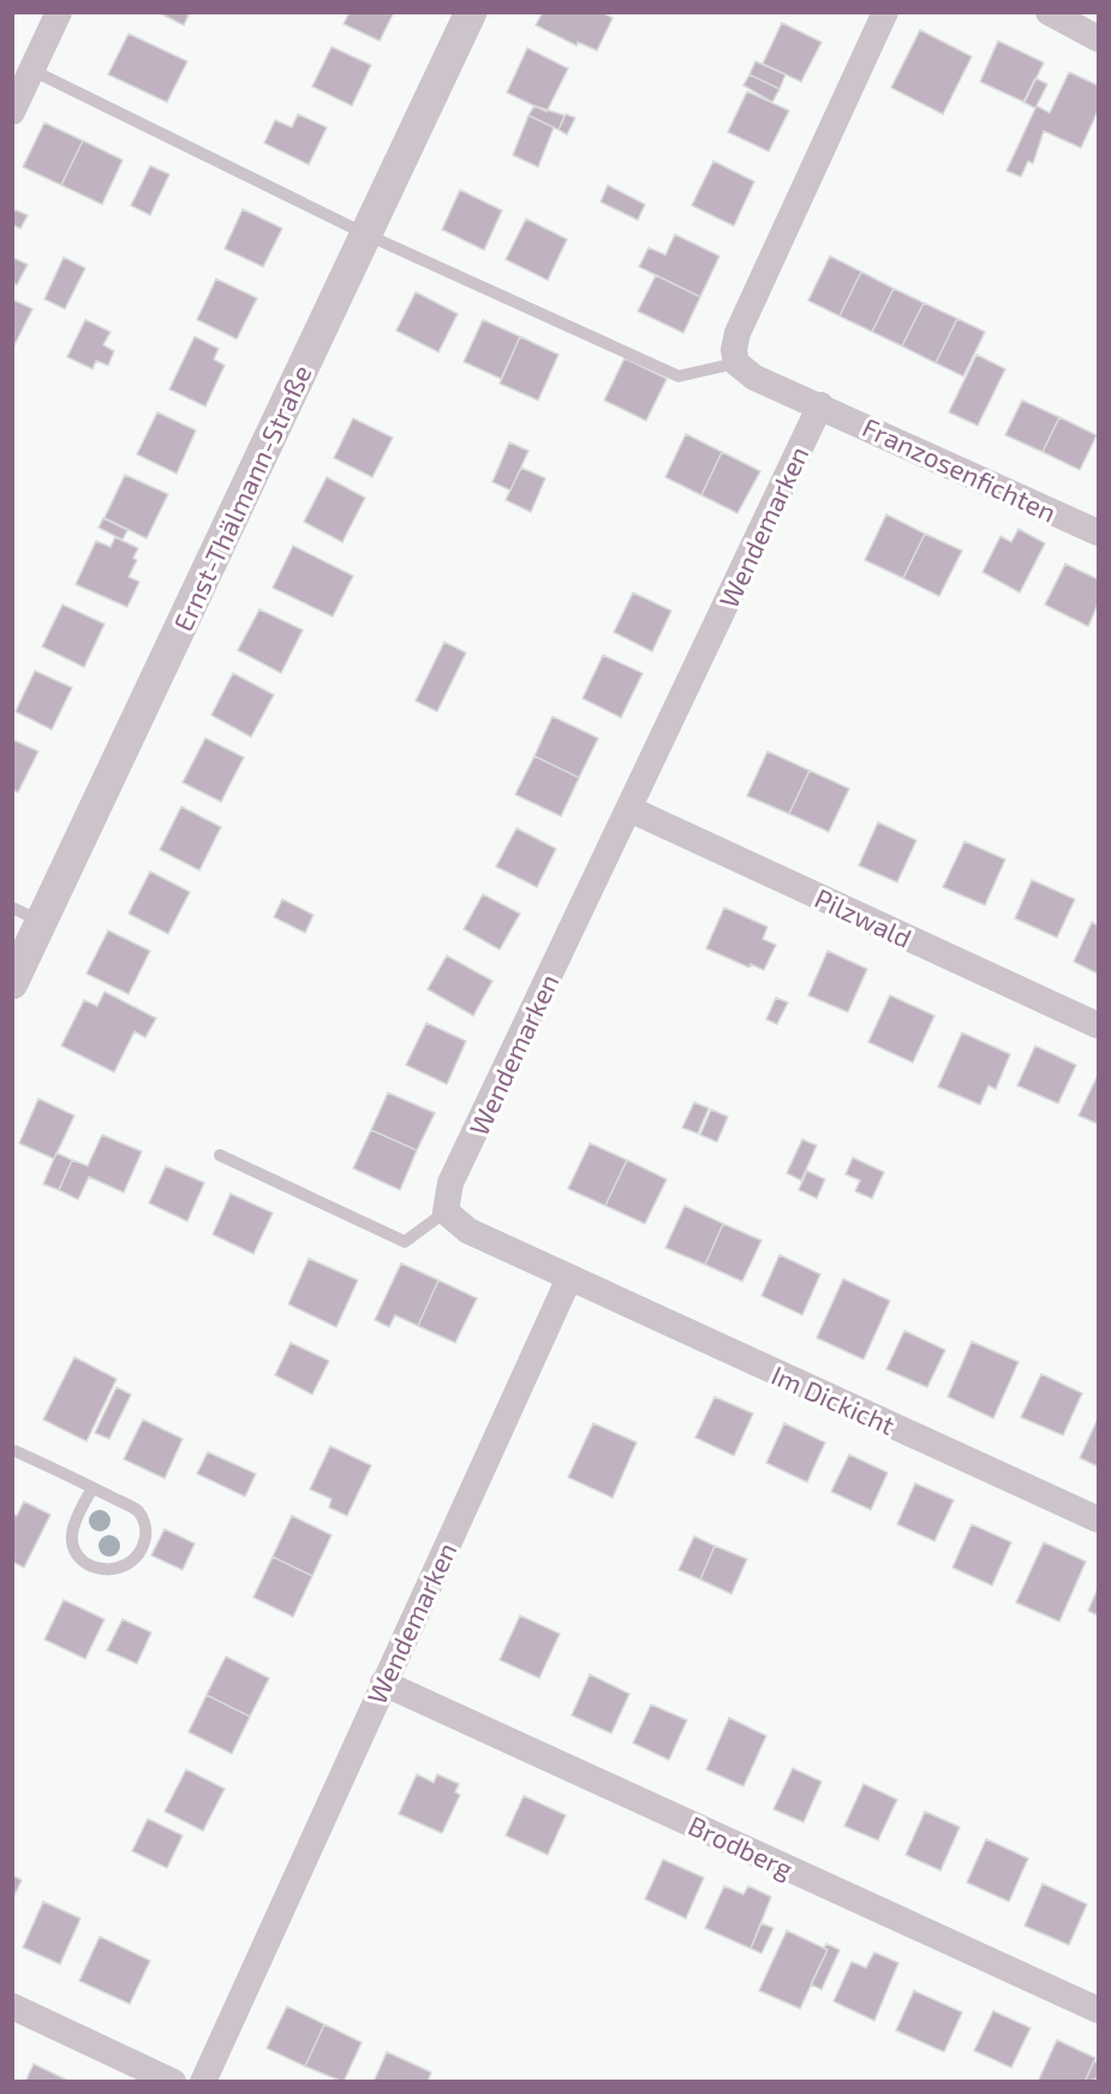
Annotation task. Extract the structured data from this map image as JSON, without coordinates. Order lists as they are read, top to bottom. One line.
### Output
{"streets":{"street":["Franzosenfichten","Ernst-Thälmann-Straße","Wendemarken","Pilzwald","Im Dickicht","Brodberg"]},"crossings":[["Franzosenfichten","Wendemarken"],["Wendemarken","Pilzwald"],["Wendemarken","Im Dickicht"],["Wendemarken","Brodberg"]]}
